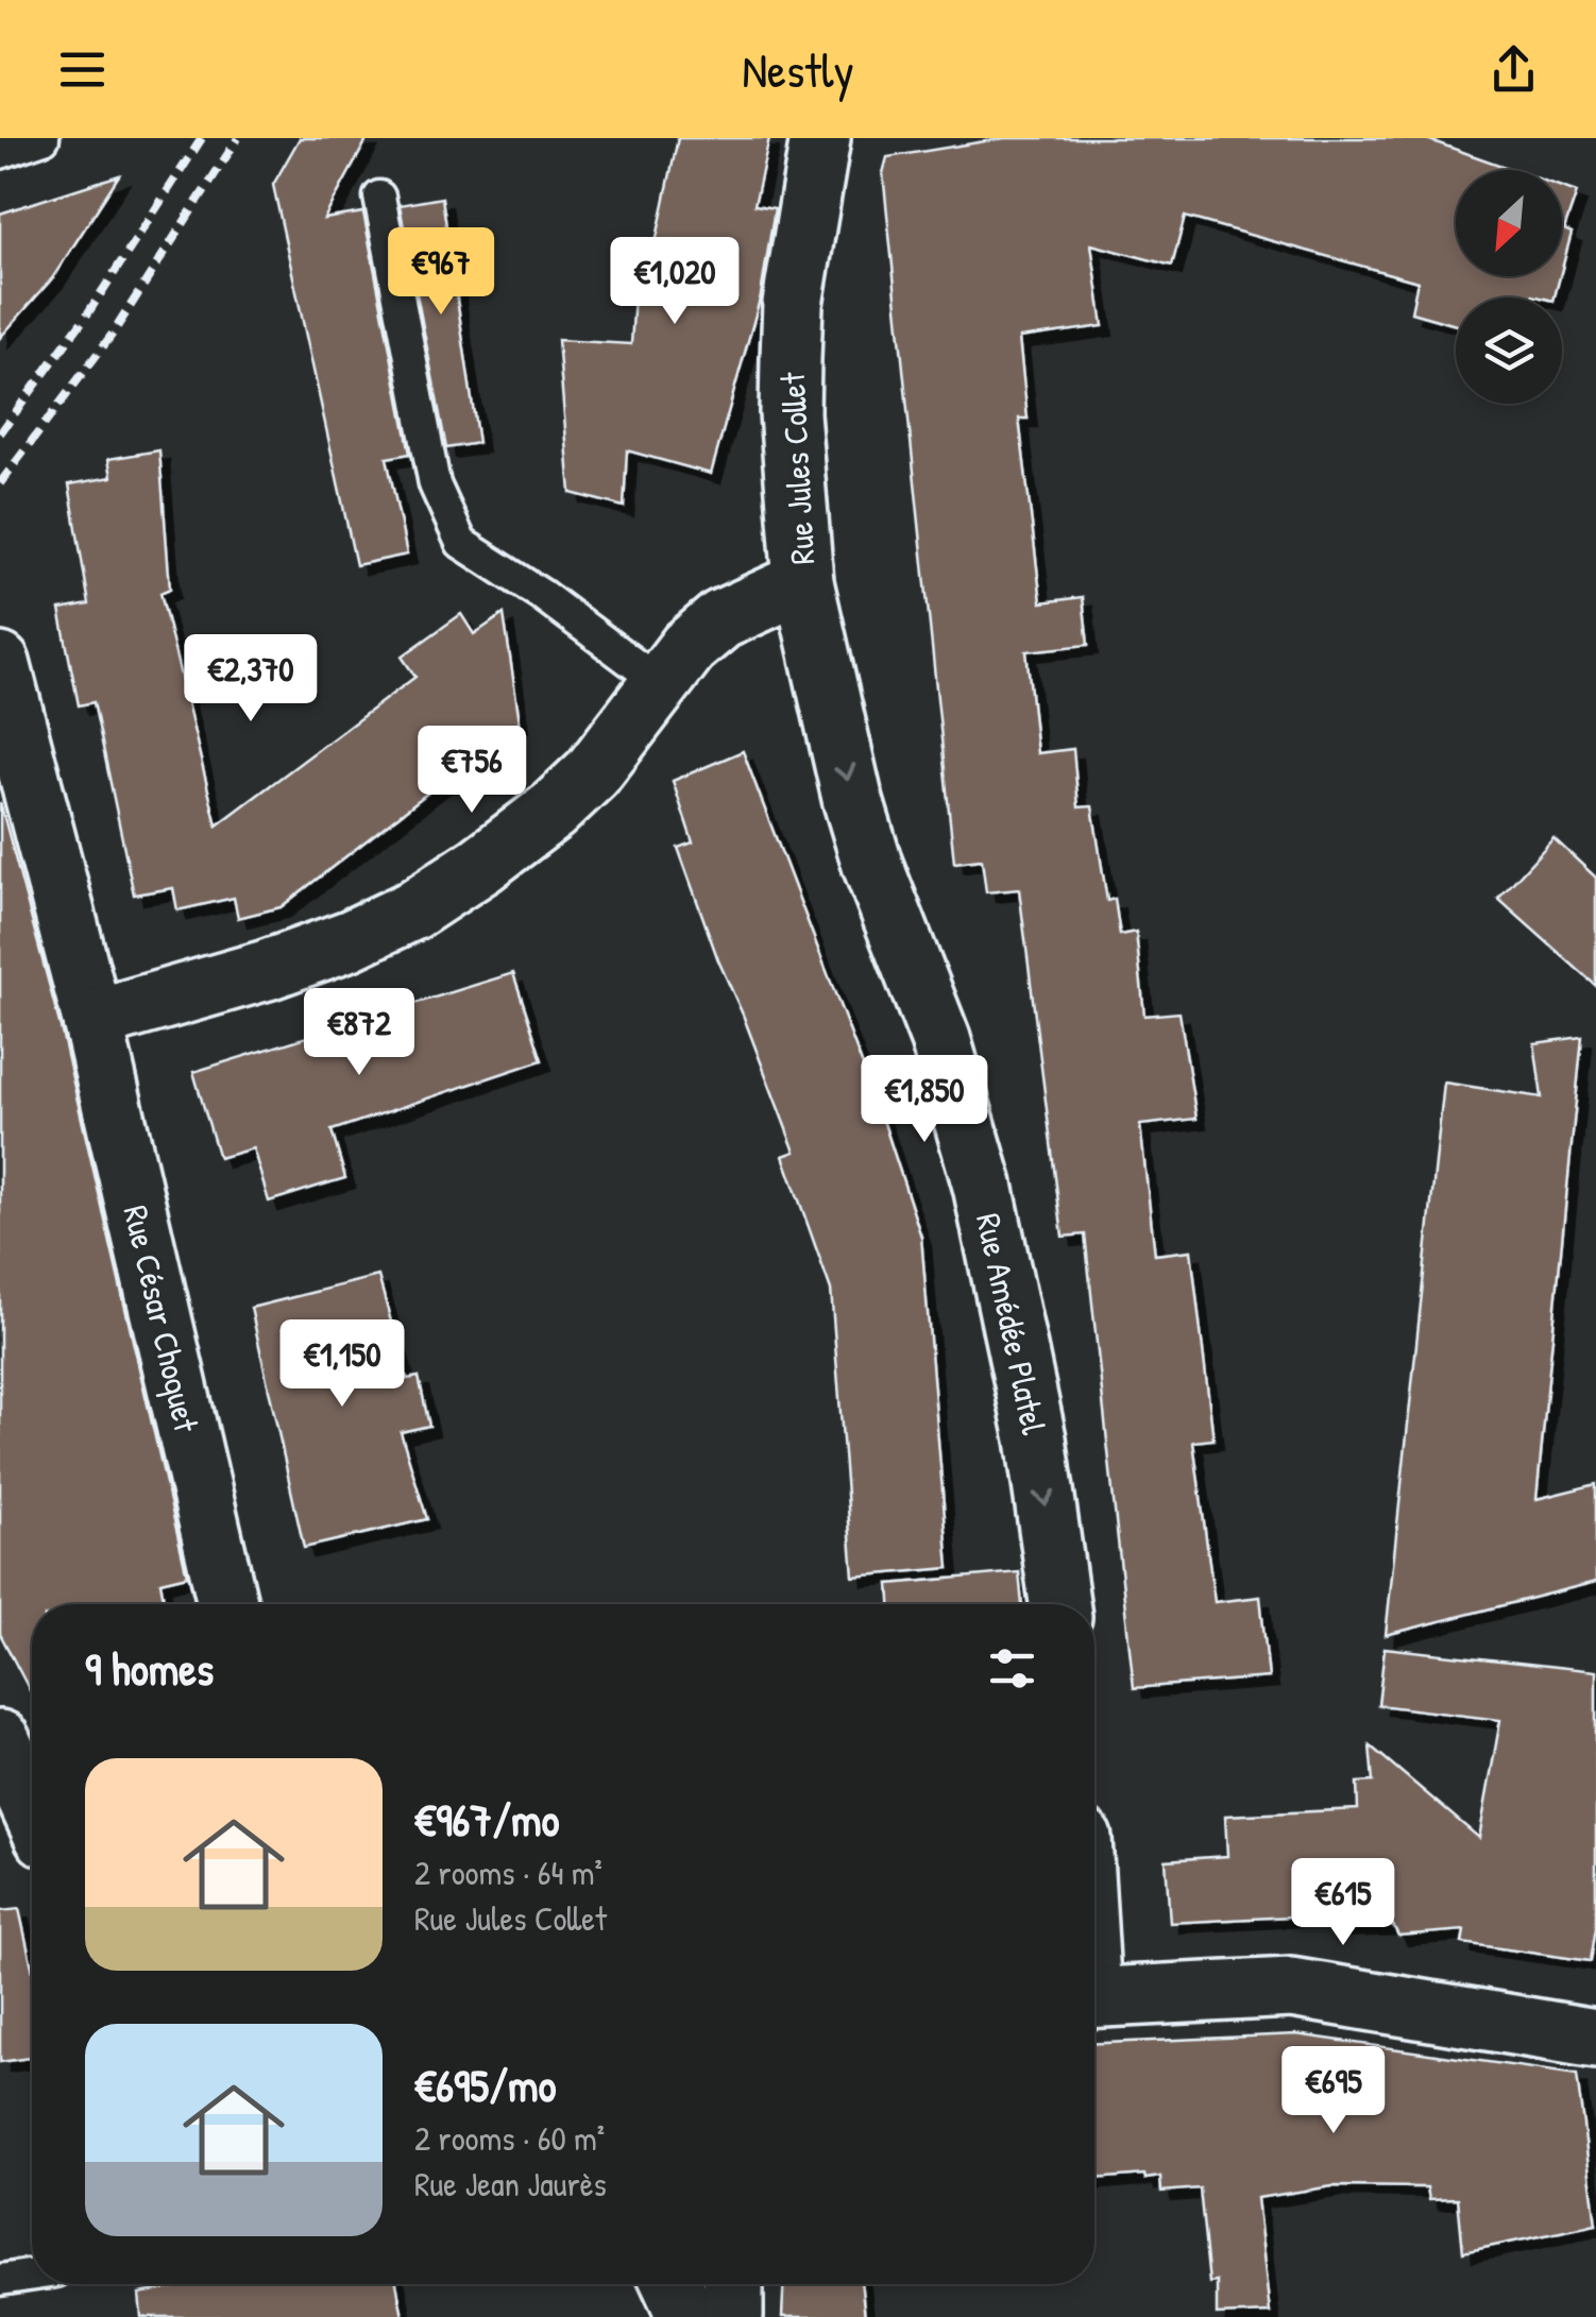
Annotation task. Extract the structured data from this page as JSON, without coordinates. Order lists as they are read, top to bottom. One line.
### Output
{"streets":{"street":["Rue Jules Collet","Rue César Choquet","Rue Amédée Platel"]},"crossings":[["Rue Jules Collet","Rue Amédée Platel"]],"one_way":["Rue Amédée Platel"],"north":"bottom left","page":{"header":"Nestly","price":["€967","€1,020","€2,370","€756","€872","€1,850","€1,150","€615","€695"],"heading":"9 homes","list":[{"name":"€967/mo","note":"2 rooms · 64 m² · Rue Jules Collet"},{"name":"€695/mo","note":"2 rooms · 60 m² · Rue Jean Jaurès"}]}}
